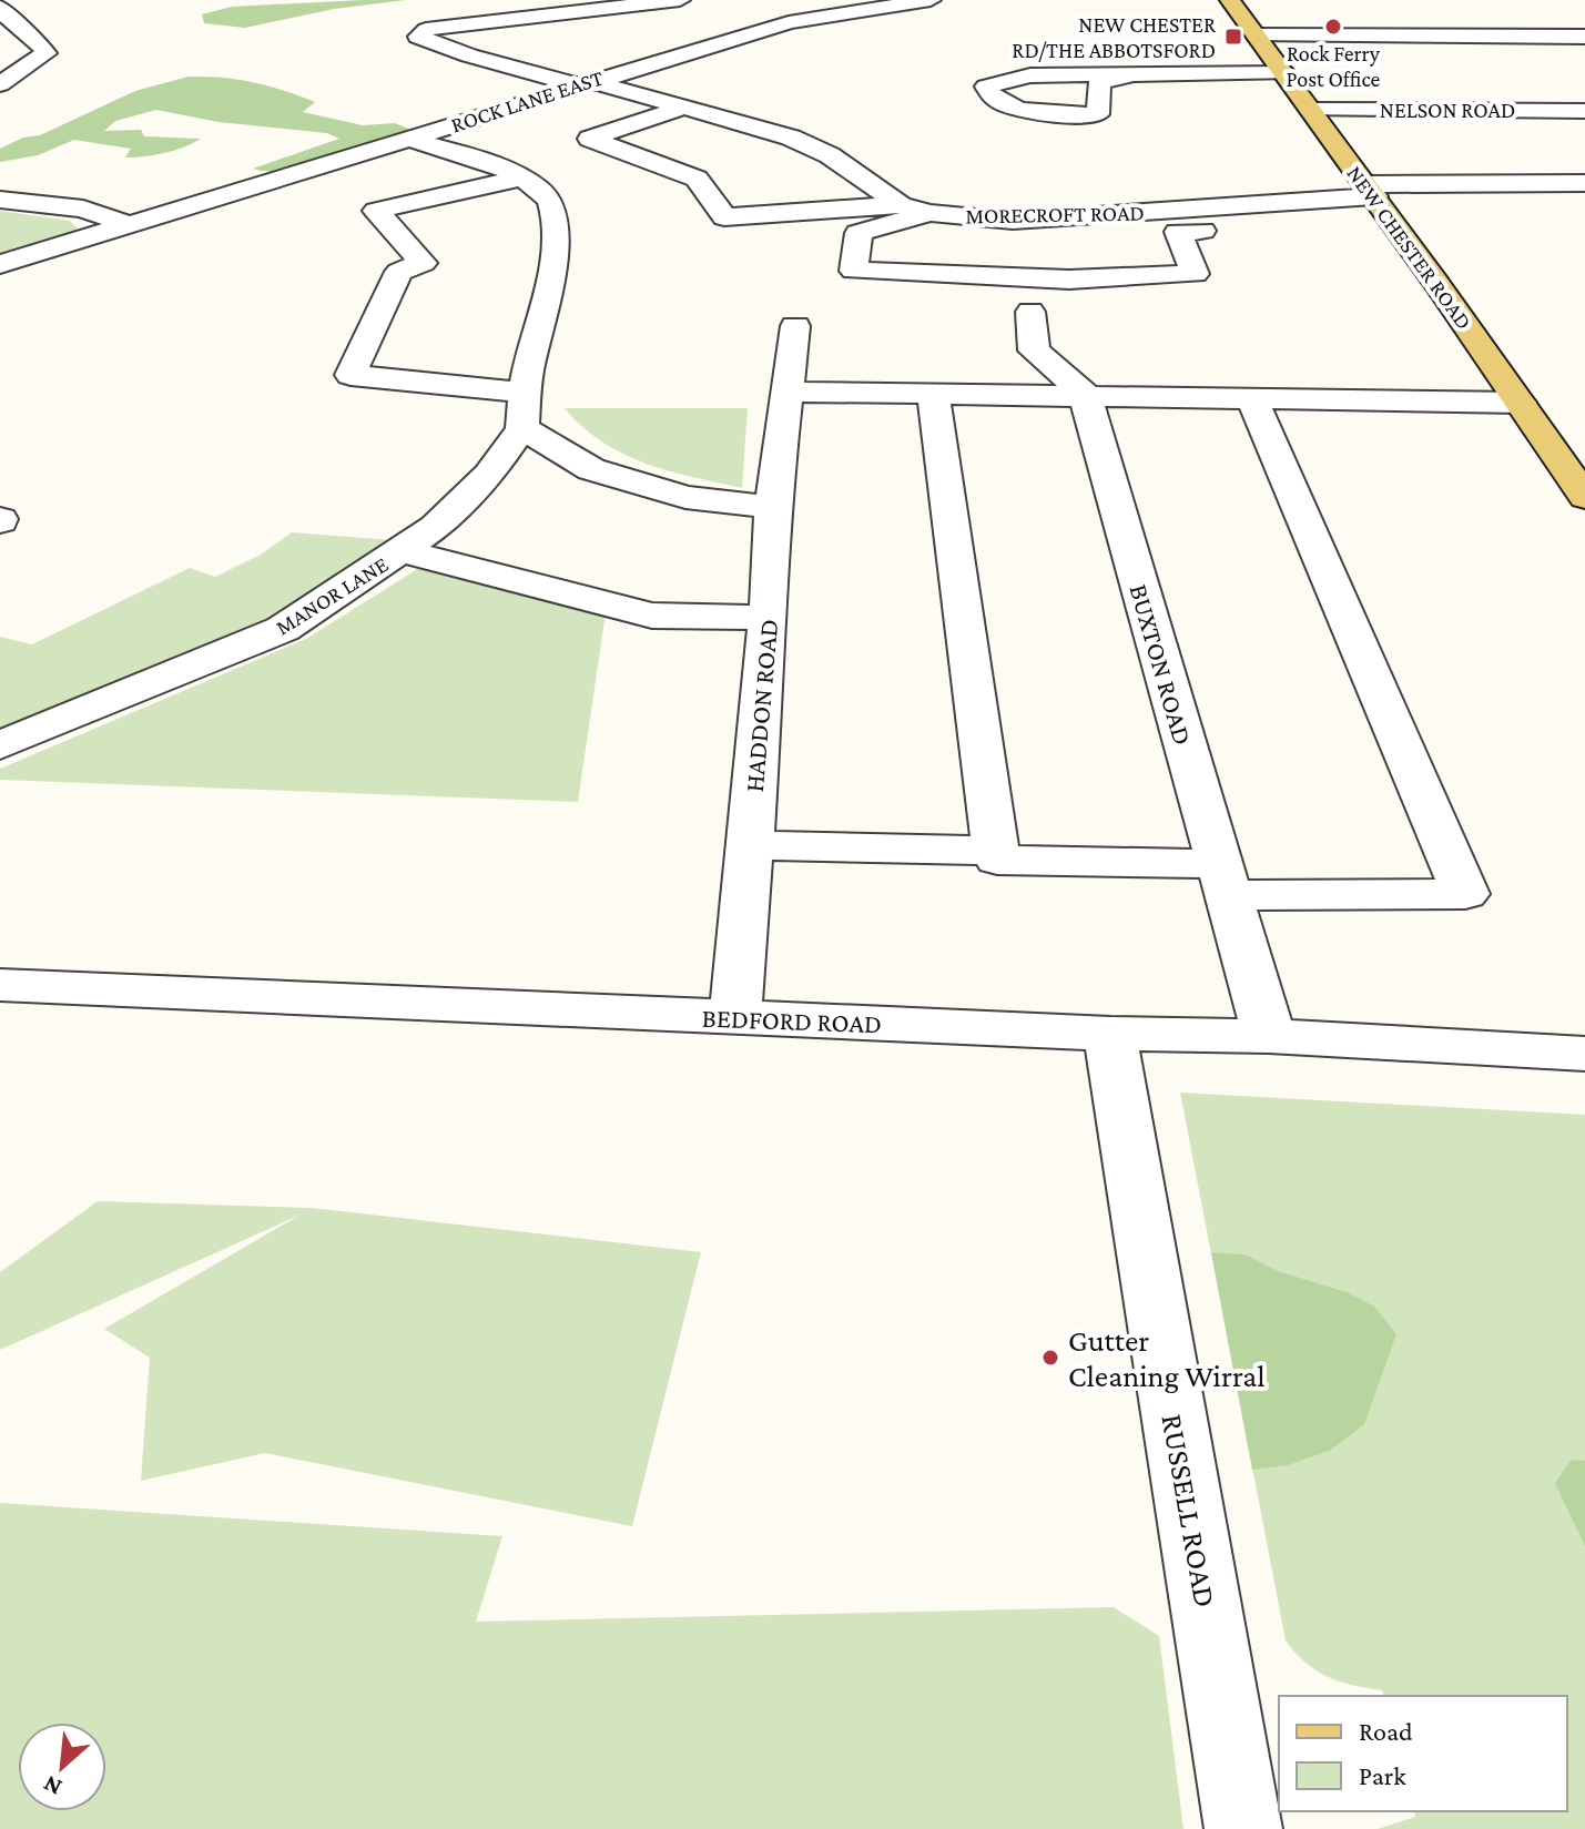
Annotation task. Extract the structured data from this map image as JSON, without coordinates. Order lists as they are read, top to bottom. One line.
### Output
{"streets":{"main road":["NEW CHESTER ROAD"],"street":["ROCK LANE EAST","NELSON ROAD","MORECROFT ROAD","MANOR LANE","BUXTON ROAD","HADDON ROAD","BEDFORD ROAD","RUSSELL ROAD"]},"crossings":[["ROCK LANE EAST","MORECROFT ROAD"],["NELSON ROAD","NEW CHESTER ROAD"],["MORECROFT ROAD","NEW CHESTER ROAD"],["BUXTON ROAD","BEDFORD ROAD"],["HADDON ROAD","BEDFORD ROAD"],["BEDFORD ROAD","RUSSELL ROAD"]],"places":{"other":["Rock Ferry Post Office","Gutter Cleaning Wirral"],"transit":["NEW CHESTER RD/THE ABBOTSFORD"]},"legend":["Road","Park"],"north":"bottom left"}
